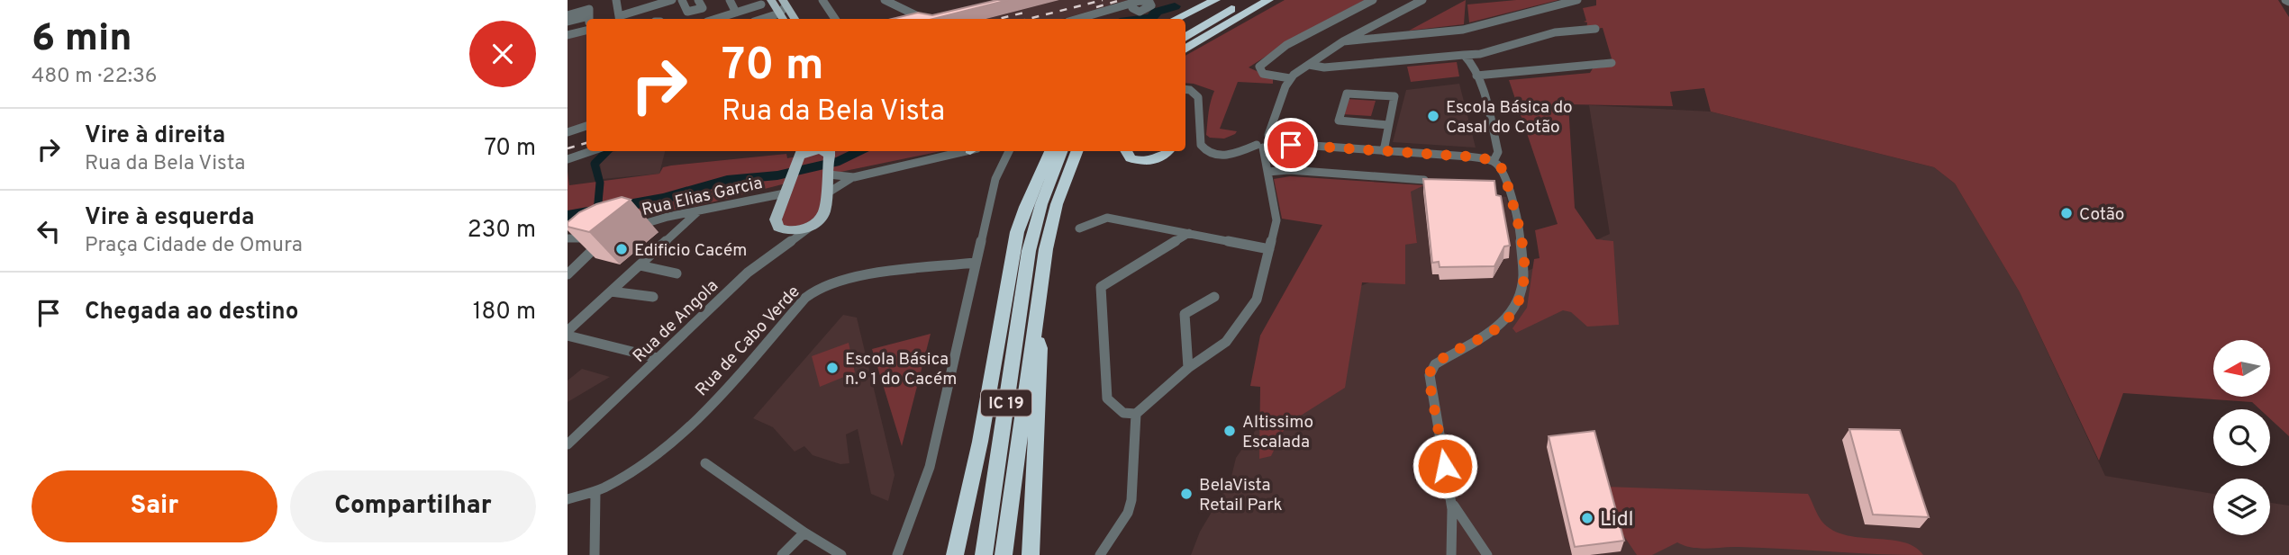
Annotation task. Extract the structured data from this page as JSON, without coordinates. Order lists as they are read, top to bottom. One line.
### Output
{"streets":{"highway":["IC 19"],"street":["Rua Elias Garcia","Rua de Angola","Rua de Cabo Verde"]},"places":["Escola Básica do Casal do Cotão","Cotão","Edificio Cacém","Escola Básica n.º 1 do Cacém","Altissimo Escalada","BelaVista Retail Park","Lidl"],"north":"left","page":{"heading":["6 min","480 m · 22:36"],"turn":["70 m","Rua da Bela Vista"],"list":[{"name":"Vire à direita","note":"Rua da Bela Vista","value":"70 m"},{"name":"Vire à esquerda","note":"Praça Cidade de Omura","value":"230 m"},{"name":"Chegada ao destino","value":"180 m"}],"buttons":["Sair","Compartilhar"]}}
